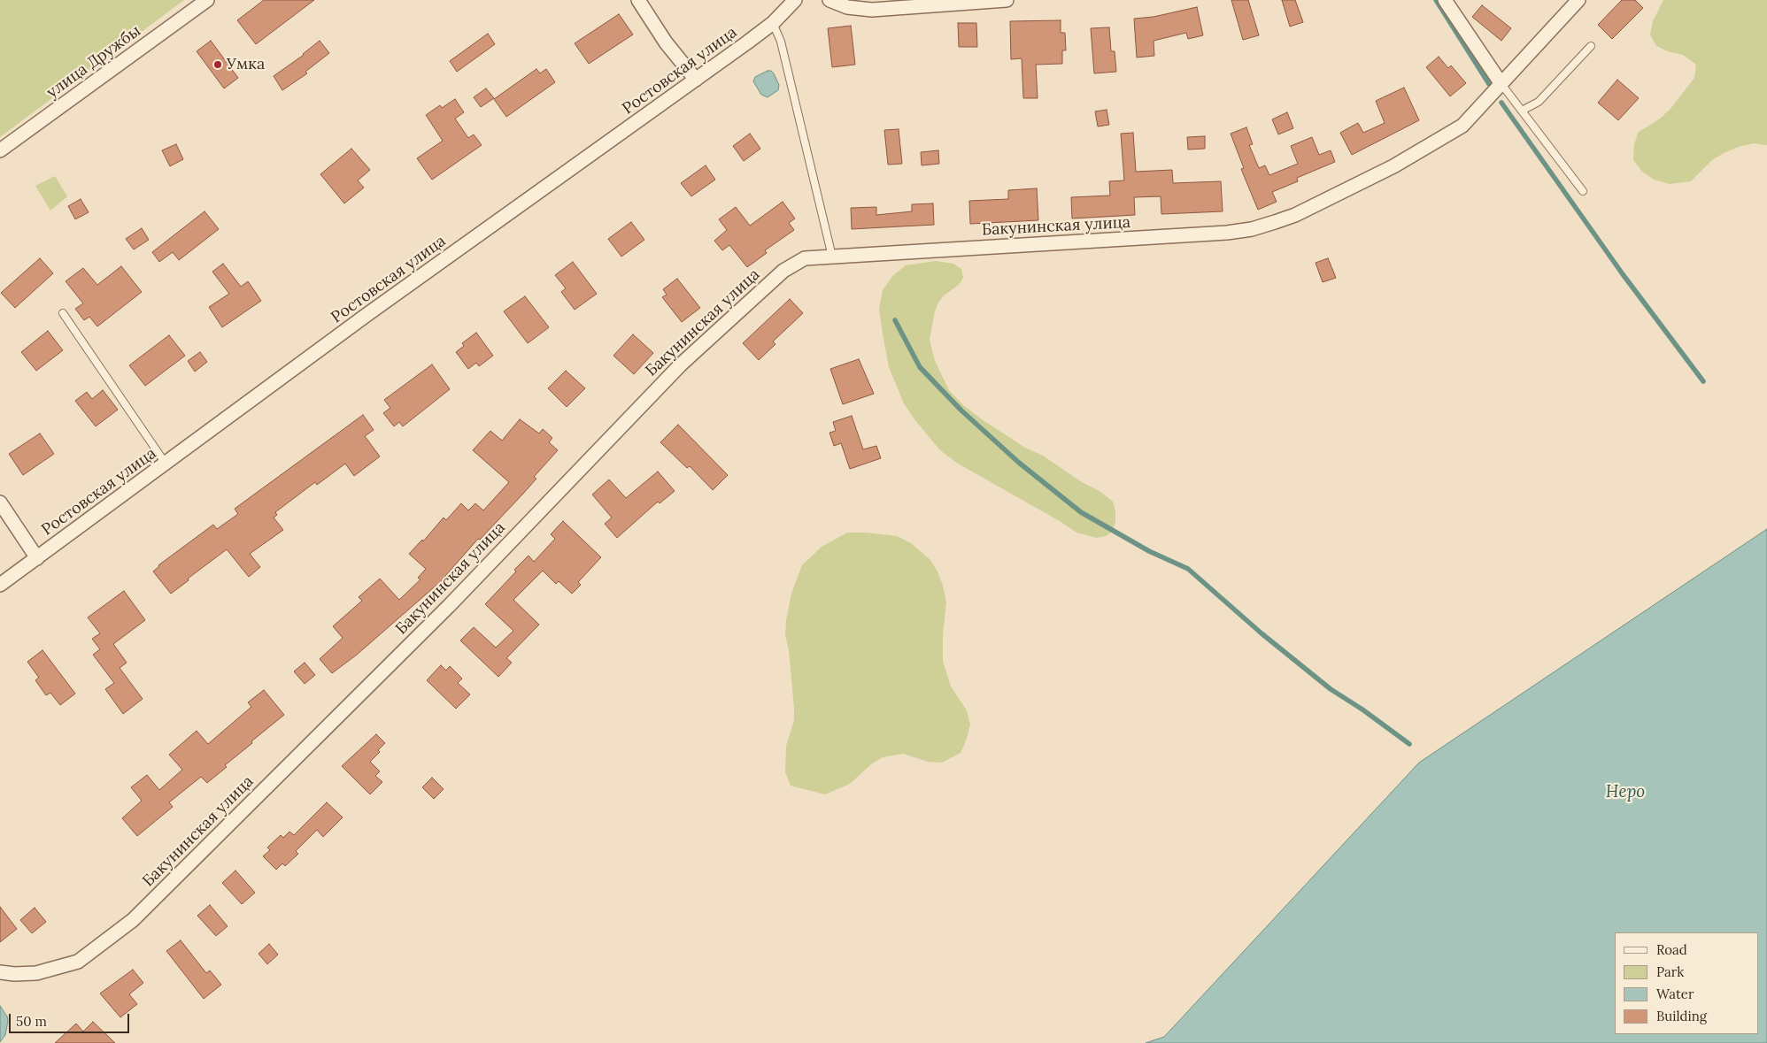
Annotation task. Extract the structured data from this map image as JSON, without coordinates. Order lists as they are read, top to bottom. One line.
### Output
{"streets":{"street":["улица Дружбы","Ростовская улица","Бакунинская улица"]},"water":["Неро"],"places":["Умка"],"legend":["Road","Park","Water","Building"],"scale_bar":"50 m"}
